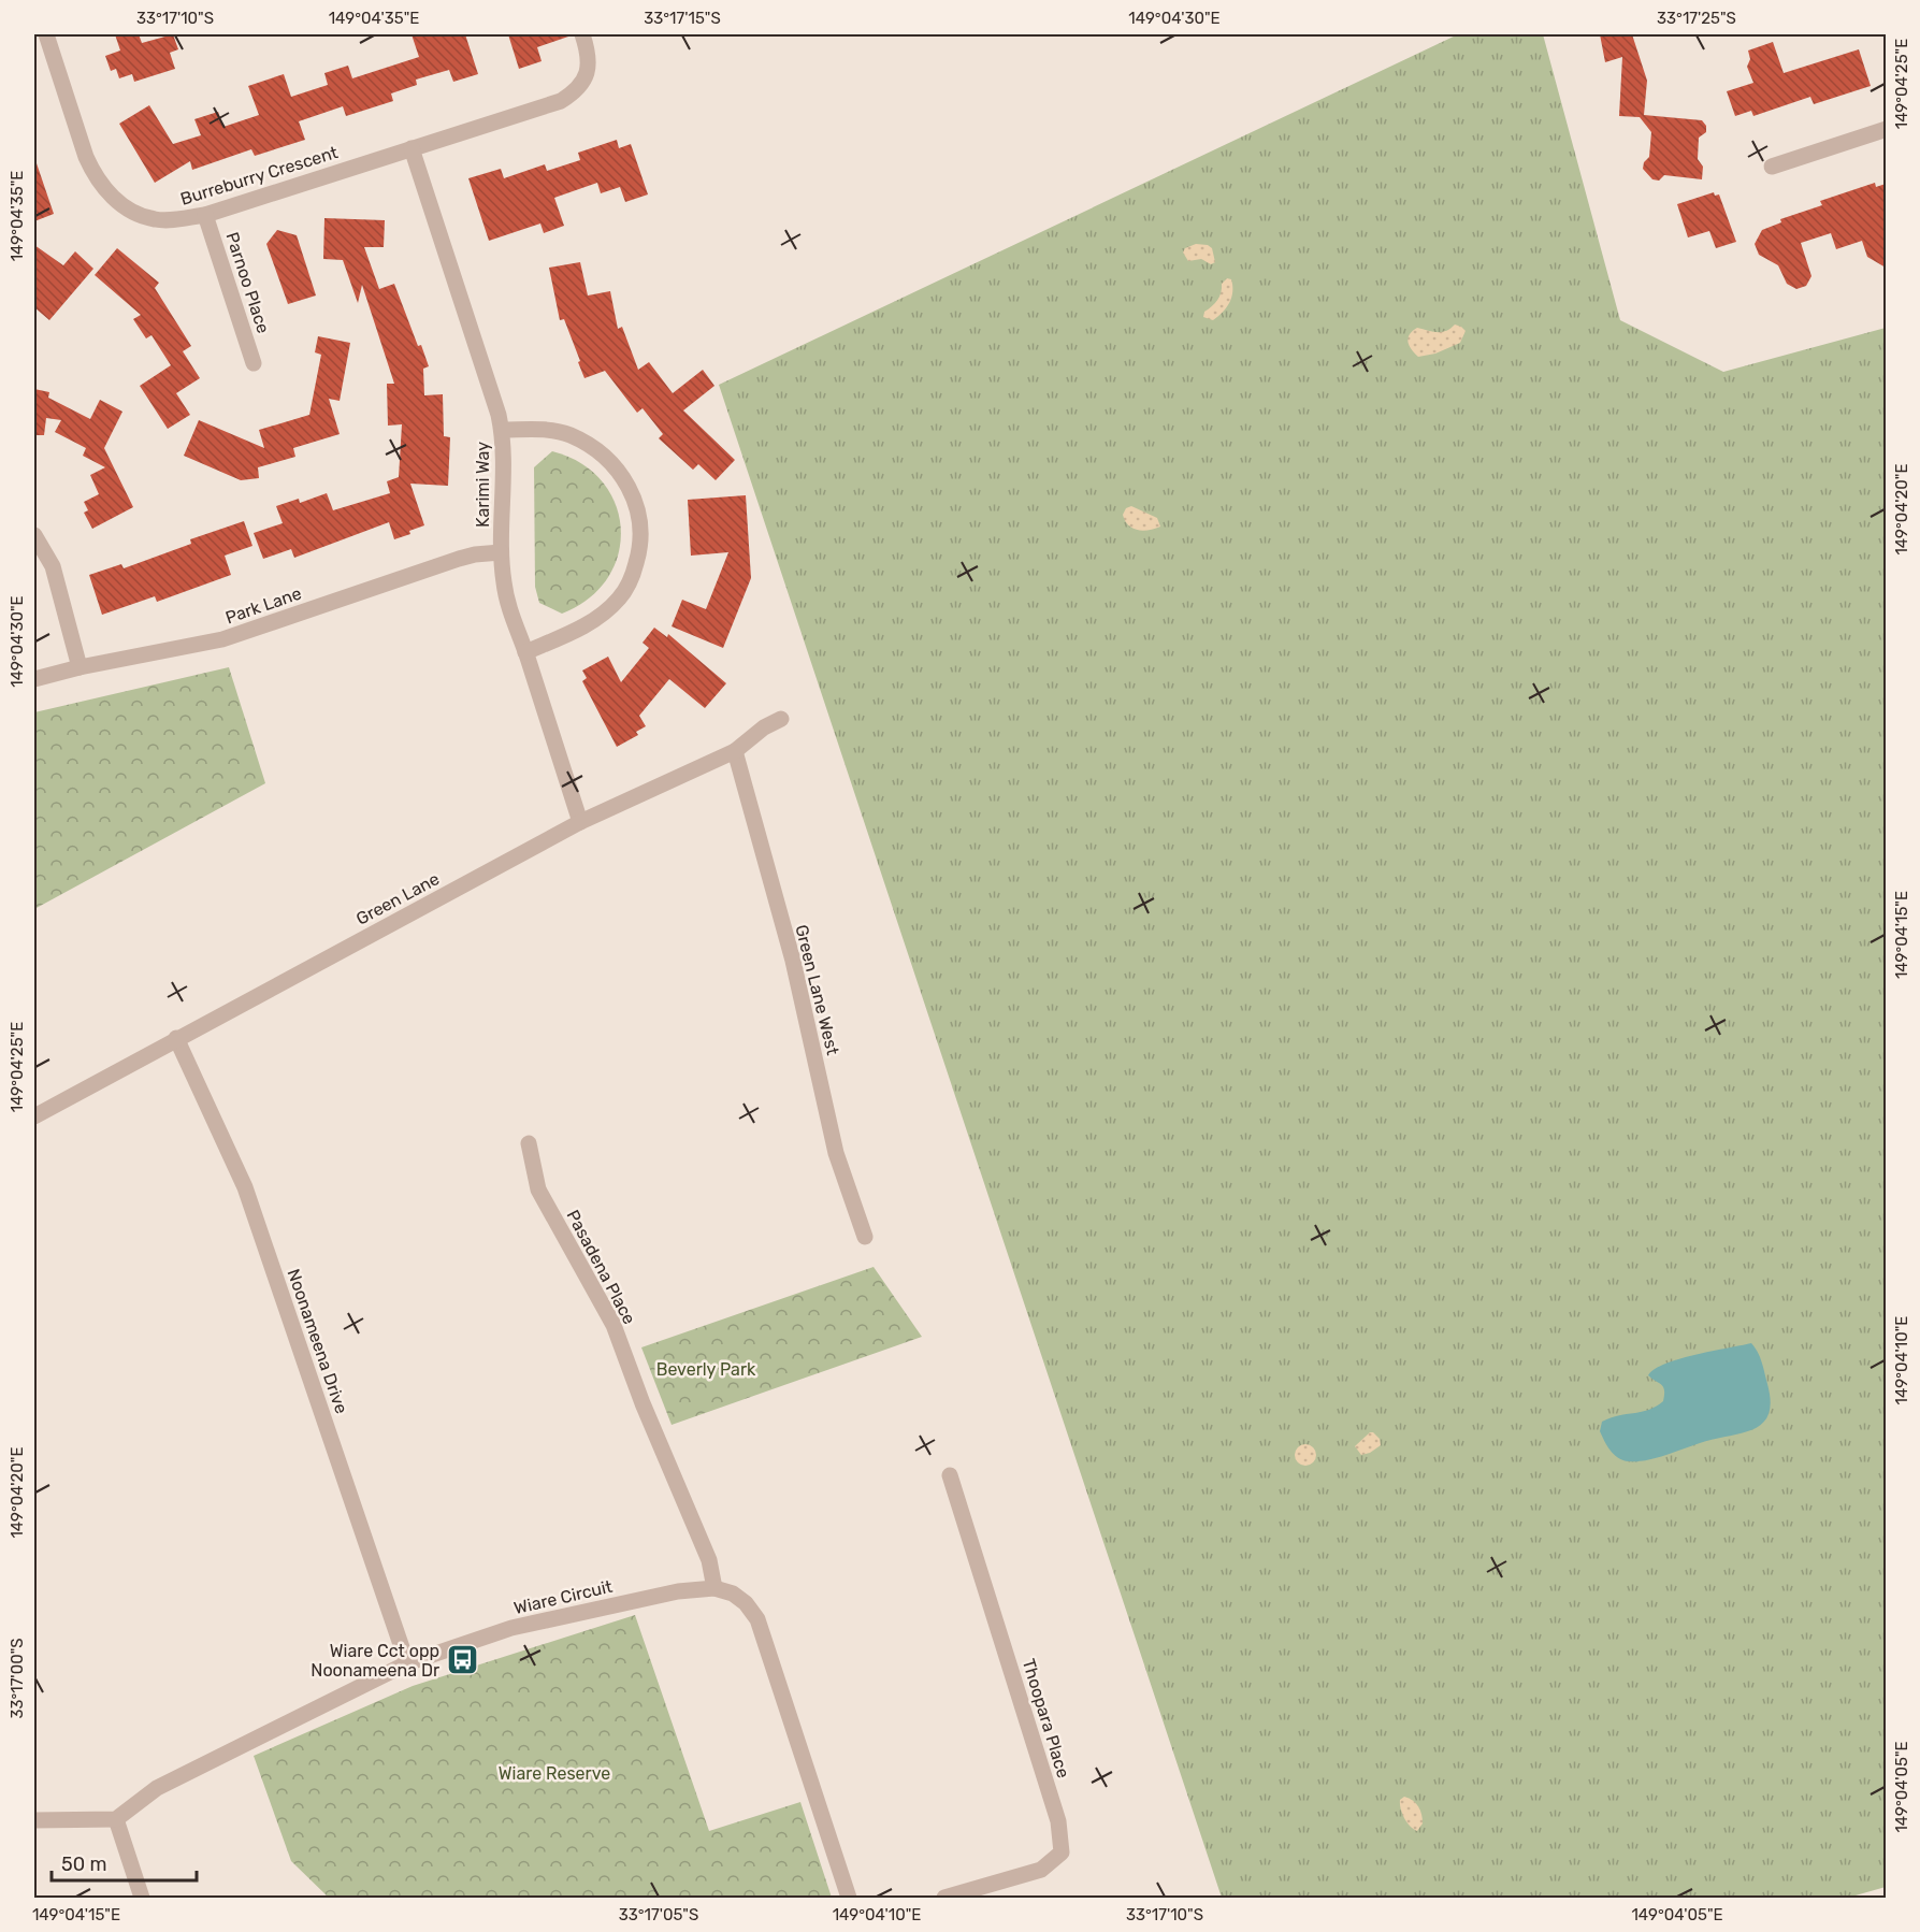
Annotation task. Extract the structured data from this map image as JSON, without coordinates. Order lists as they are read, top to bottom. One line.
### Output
{"streets":{"street":["Burreburry Crescent","Parnoo Place","Karimi Way","Park Lane","Green Lane","Green Lane West","Pasadena Place","Noonameena Drive","Wiare Circuit","Thoopara Place"]},"crossings":[["Burreburry Crescent","Parnoo Place"],["Burreburry Crescent","Karimi Way"],["Karimi Way","Park Lane"],["Karimi Way","Green Lane"],["Green Lane","Green Lane West"],["Green Lane","Noonameena Drive"],["Pasadena Place","Wiare Circuit"],["Noonameena Drive","Wiare Circuit"]],"parks":["Beverly Park","Wiare Reserve"],"places":{"bus stop":["Wiare Cct opp Noonameena Dr"]},"scale_bar":"50 m","coordinates":["33°17'10\"S","149°04'35\"E","33°17'15\"S","149°04'30\"E","33°17'25\"S","149°04'25\"E","149°04'20\"E","149°04'15\"E","149°04'10\"E","33°17'00\"S","149°04'05\"E","33°17'05\"S"]}
